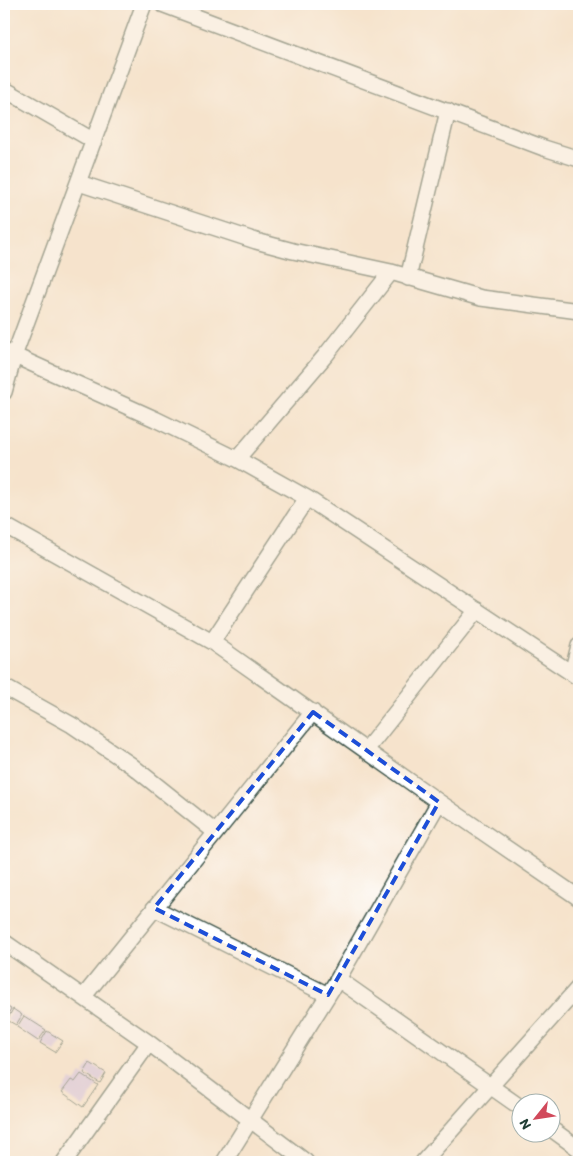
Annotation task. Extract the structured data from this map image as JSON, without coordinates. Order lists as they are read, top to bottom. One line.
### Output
{"north":"bottom left"}
